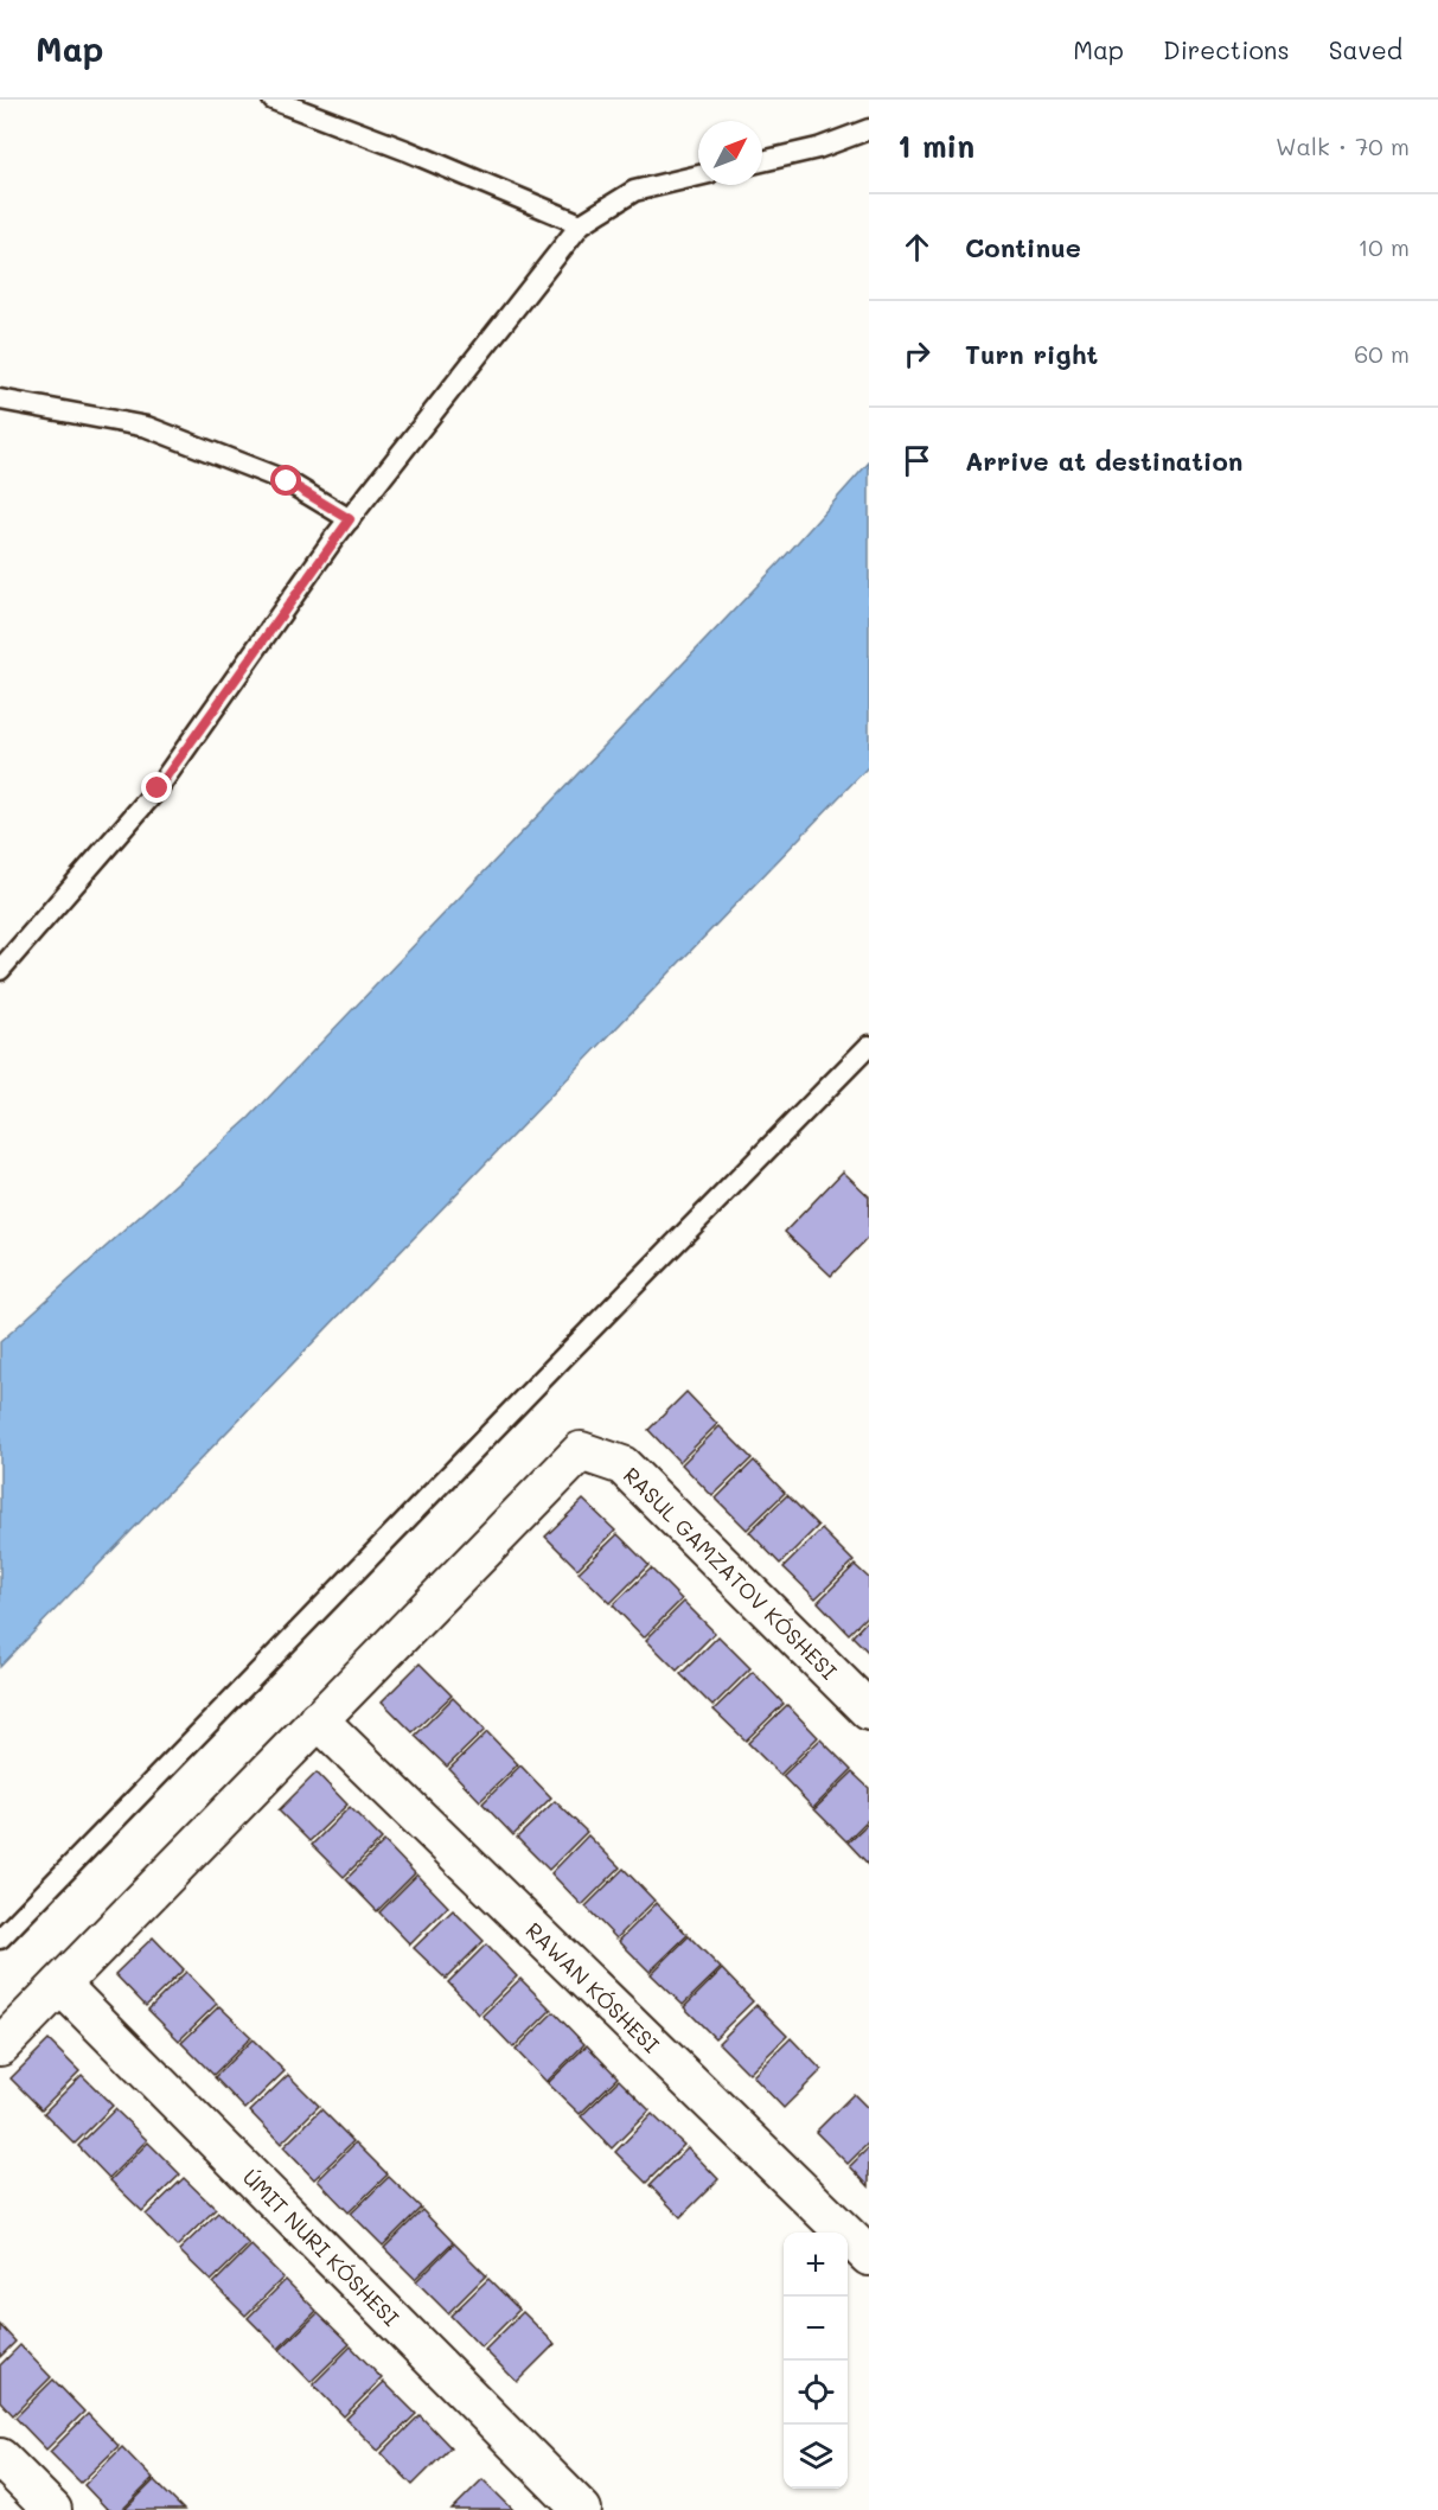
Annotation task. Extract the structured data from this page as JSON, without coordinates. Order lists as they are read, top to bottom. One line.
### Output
{"streets":{"street":["RASUL GAMZATOV KÓSHESI","RAWAN KÓSHESI"]},"crossings":[["RASUL GAMZATOV KÓSHESI","RAWAN KÓSHESI"]],"north":"top right","page":{"header":"Map","nav":["Map","Directions","Saved"],"heading":["1 min","Walk · 70 m"],"list":[["Continue","10 m"],["Turn right","60 m"],"Arrive at destination"],"map_buttons":["+","−"]}}
